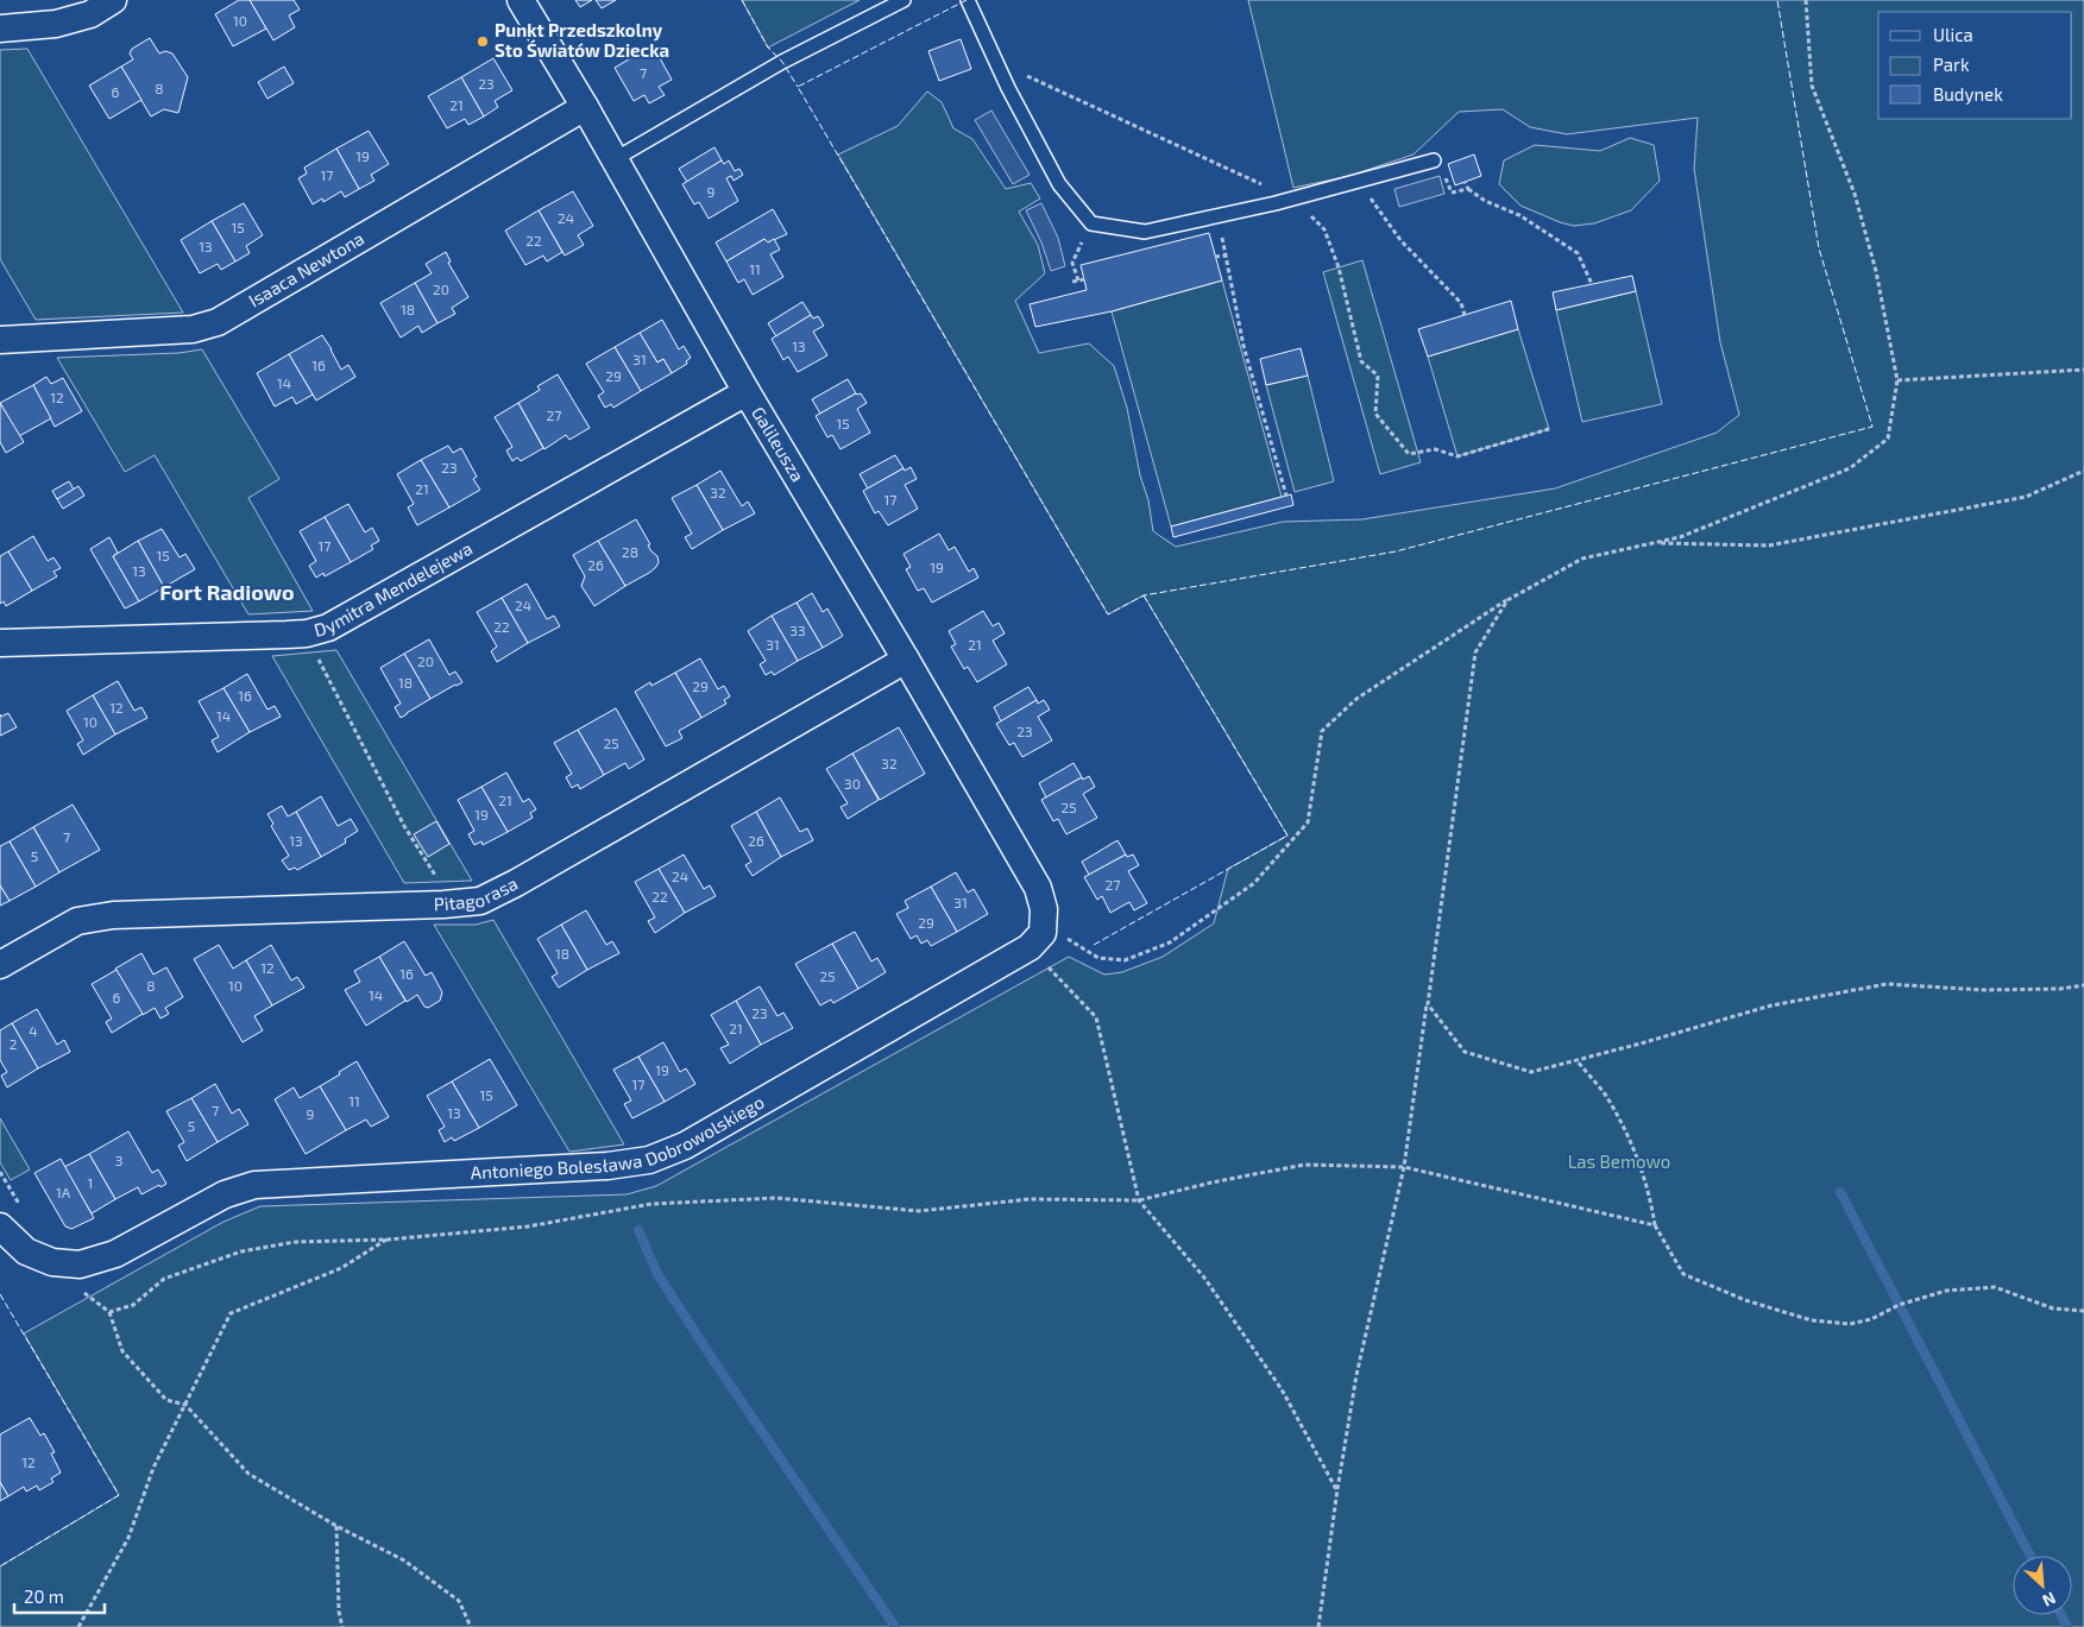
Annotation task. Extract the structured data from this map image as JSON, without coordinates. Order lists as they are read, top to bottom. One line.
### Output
{"streets":{"street":["Isaaca Newtona","Galileusza","Dymitra Mendelejewa","Pitagorasa","Antoniego Bolesława Dobrowolskiego"]},"crossings":[["Isaaca Newtona","Galileusza"],["Galileusza","Dymitra Mendelejewa"],["Galileusza","Pitagorasa"],["Galileusza","Antoniego Bolesława Dobrowolskiego"]],"districts":["Fort Radiowo"],"parks":["Las Bemowo"],"places":["Punkt Przedszkolny Sto Światów Dziecka"],"house_numbers":["10","7","23","8","6","21","19","17","9","24","15","22","13","11","20","18","13","31","16","29","14","12","27","15","23","21","32","17","17","28","15","26","19","13","24","22","33","31","21","20","18","29","16","12","14","10","23","25","32","30","21","25","19","7","13","26","5","24","27","22","31","29","18","12","16","25","8","10","14","6","23","21","4","2","19","17","15","11","7","13","9","5","3","1","1A","12"],"legend":["Ulica","Park","Budynek"],"scale_bar":"20 m","north":"bottom right"}
